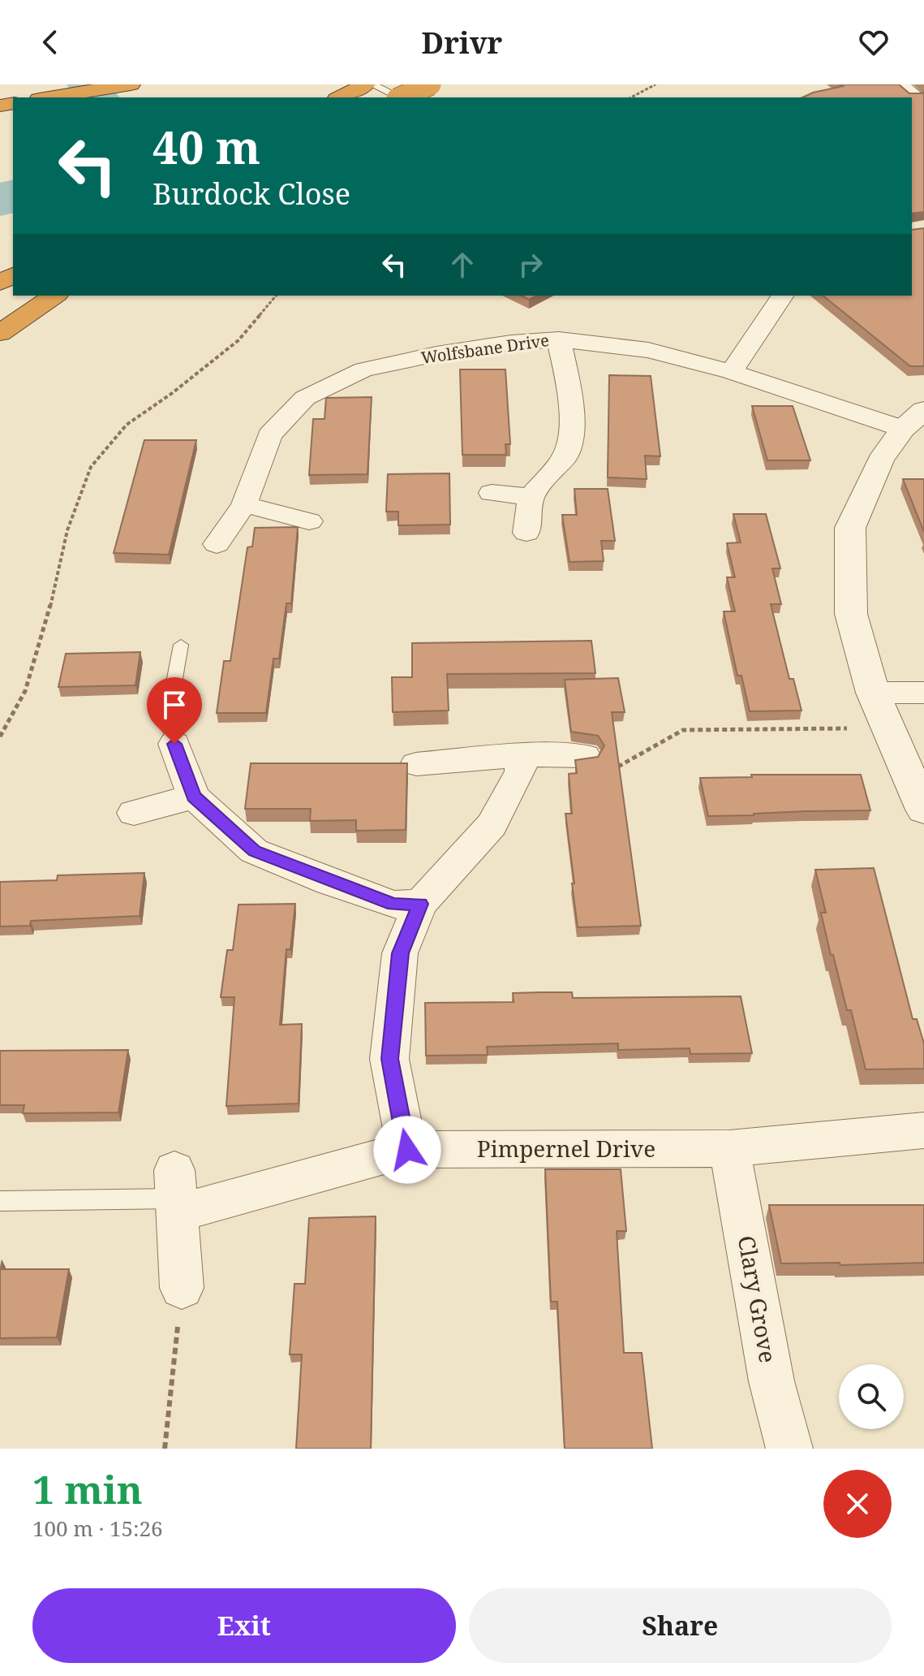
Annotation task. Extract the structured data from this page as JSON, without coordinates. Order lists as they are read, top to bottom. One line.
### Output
{"streets":{"street":["Wolfsbane Drive","Pimpernel Drive","Clary Grove"]},"crossings":[["Pimpernel Drive","Clary Grove"]],"page":{"header":"Drivr","turn":["40 m","Burdock Close"],"heading":["1 min","100 m · 15:26"],"buttons":["Exit","Share"]}}
